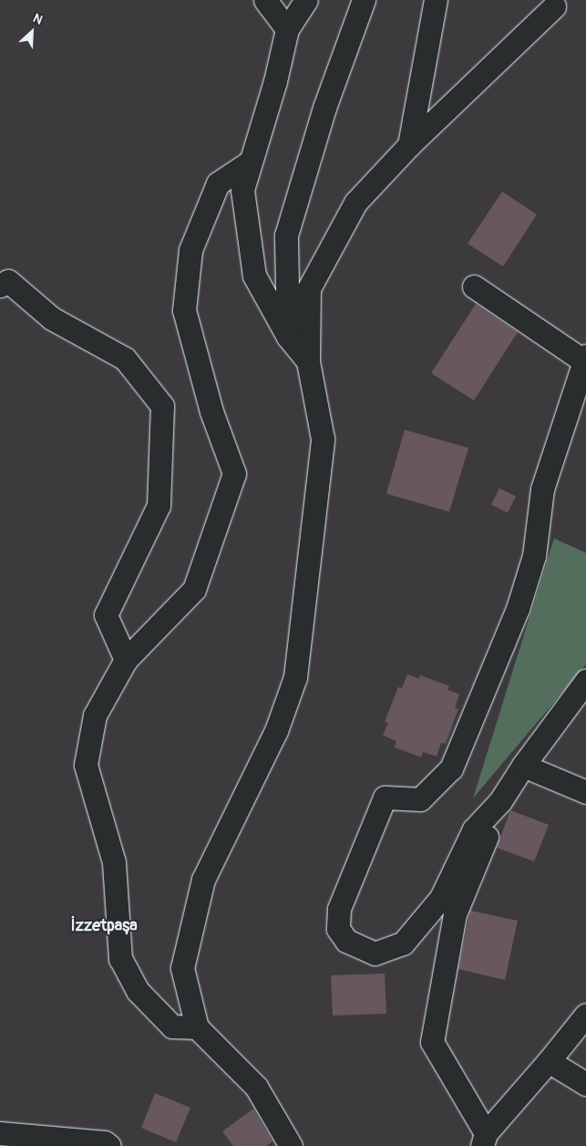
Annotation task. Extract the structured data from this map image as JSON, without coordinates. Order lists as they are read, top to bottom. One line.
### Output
{"districts":["İzzetpaşa"],"north":"top right"}
